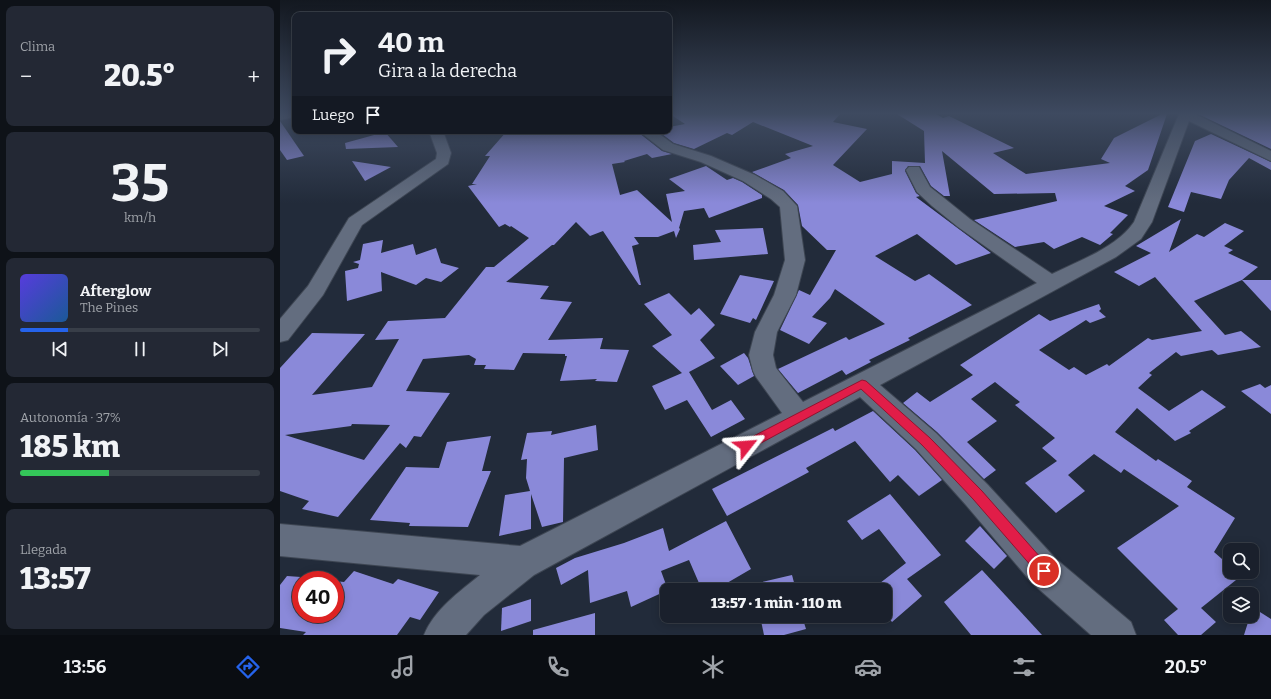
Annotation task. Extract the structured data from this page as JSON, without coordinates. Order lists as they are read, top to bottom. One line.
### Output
{"page":{"tile":["Clima",["35","km/h"],["Autonomía · 37%","185 km"],["Llegada","13:57"]],"turn":["40 m","Gira a la derecha"],"heat":["−","20.5°","+"],"then":"Luego","song":["Afterglow","The Pines"],"limit":"40","trip":"13:57 · 1 min · 110 m","tabs":["13:56","20.5°"]}}
